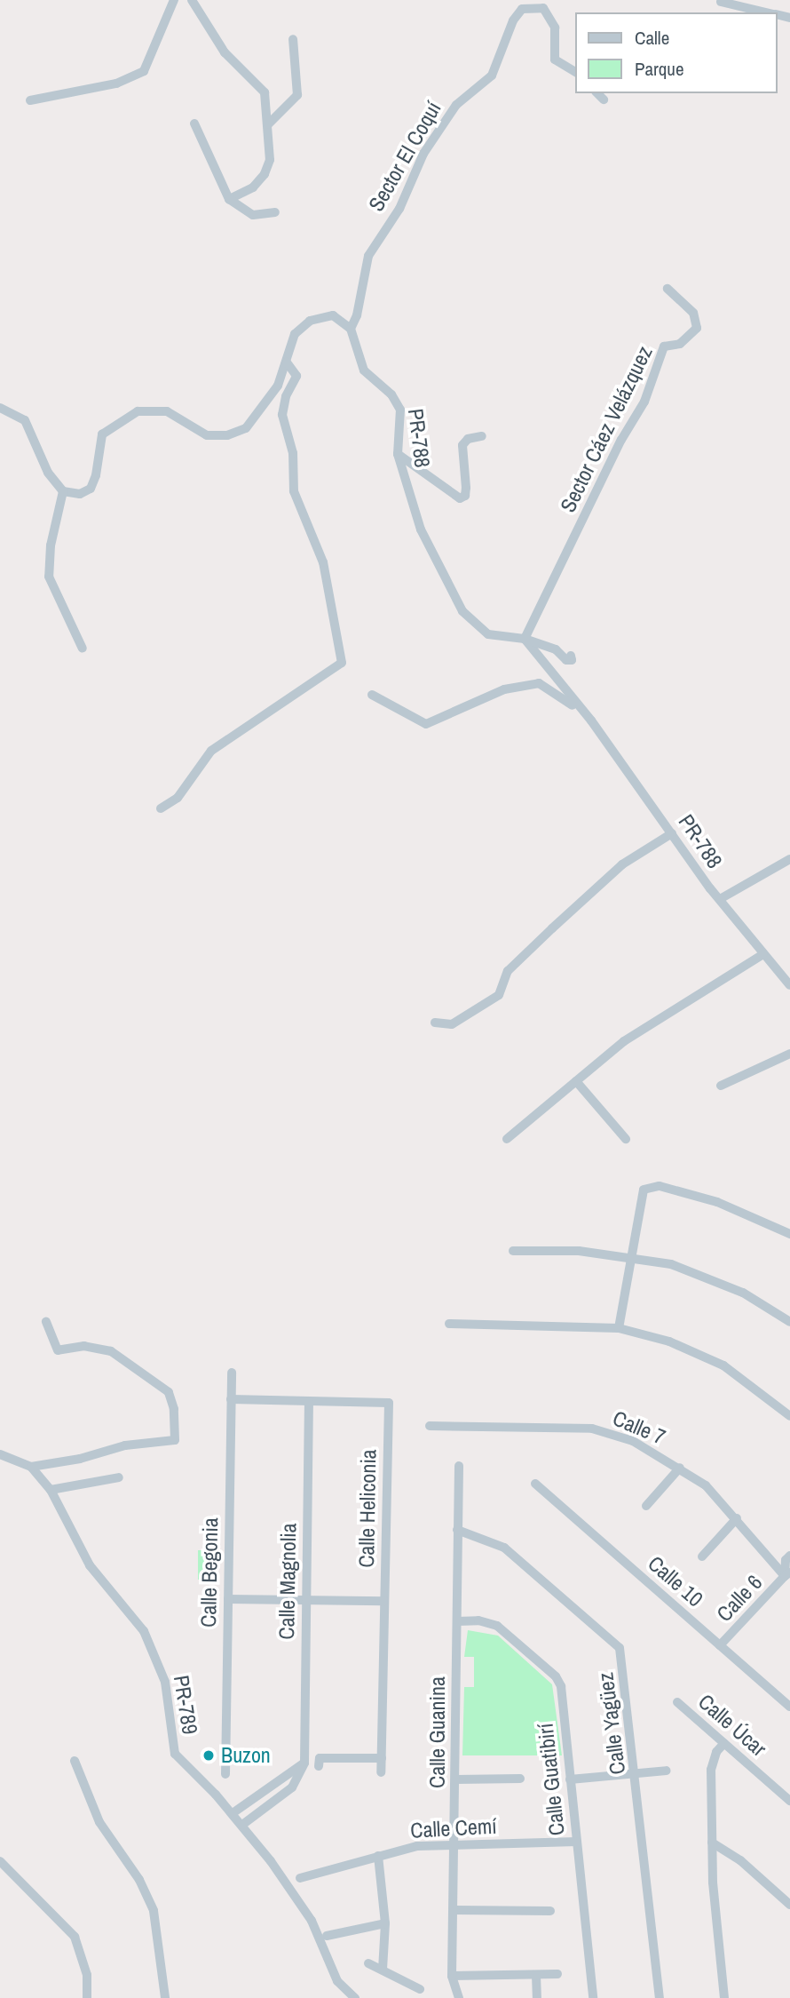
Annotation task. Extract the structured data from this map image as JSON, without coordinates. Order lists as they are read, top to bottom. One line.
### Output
{"streets":{"street":["Sector El Coquí","Sector Cáez Velázquez","PR-788","Calle 7","Calle Heliconia","Calle Begonia","Calle Magnolia","Calle 10","Calle 6","PR-789","Calle Yagüez","Calle Úcar","Calle Guanina","Calle Guatibirí","Calle Cemí"]},"crossings":[["Sector El Coquí","PR-788"],["Sector Cáez Velázquez","PR-788"],["Calle 7","Calle 6"],["Calle Heliconia","Calle Begonia"],["Calle Heliconia","Calle Magnolia"],["Calle Magnolia","PR-789"],["Calle 10","Calle 6"],["Calle Yagüez","Calle Guanina"],["Calle Guanina","Calle Guatibirí"],["Calle Guanina","Calle Cemí"],["Calle Guatibirí","Calle Cemí"]],"places":["Buzon"],"legend":["Calle","Parque"]}
